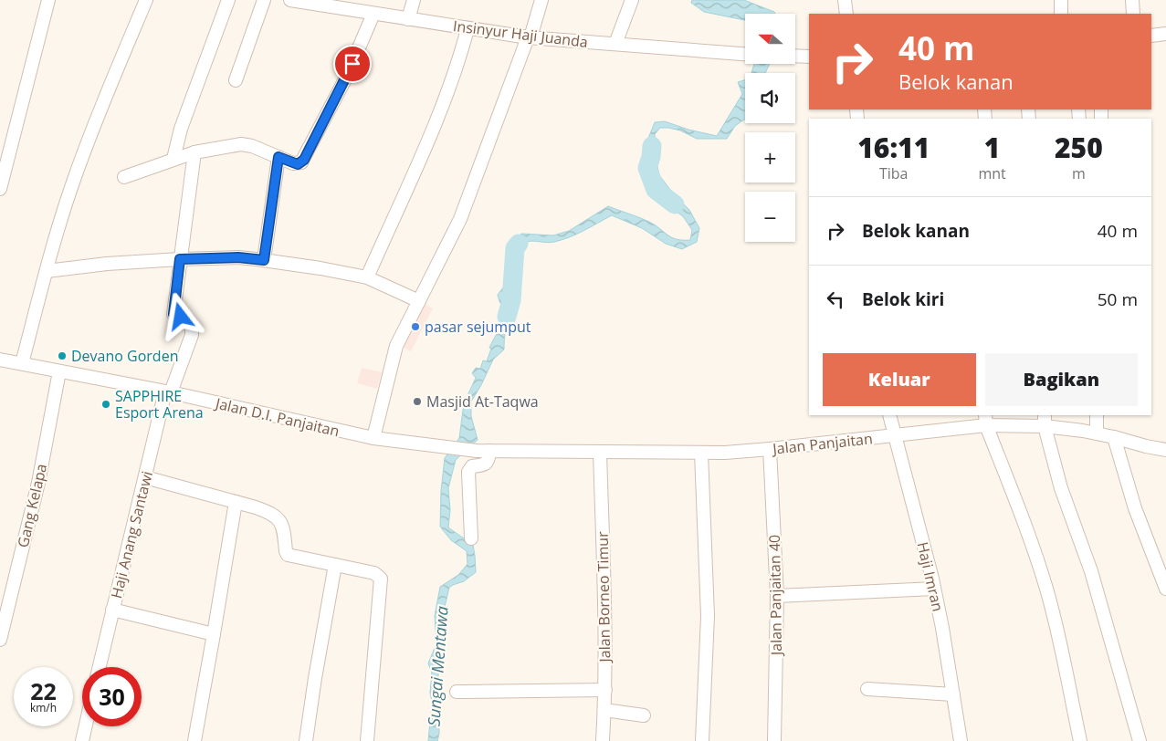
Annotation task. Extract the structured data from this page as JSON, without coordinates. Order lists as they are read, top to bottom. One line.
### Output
{"streets":{"street":["Insinyur Haji Juanda","Jalan D.I. Panjaitan","Jalan Panjaitan","Gang Kelapa","Haji Anang Santawi","Haji Imran","Jalan Panjaitan 40","Jalan Borneo Timur"]},"crossings":[["Jalan D.I. Panjaitan","Jalan Panjaitan"],["Jalan D.I. Panjaitan","Gang Kelapa"],["Jalan D.I. Panjaitan","Haji Anang Santawi"],["Jalan Panjaitan","Haji Imran"],["Jalan Panjaitan","Jalan Panjaitan 40"],["Jalan Panjaitan","Jalan Borneo Timur"]],"water":["Sungai Mentawa"],"places":["pasar sejumput","Devano Gorden","Masjid At-Taqwa","SAPPHIRE Esport Arena"],"north":"left","page":{"map_buttons":["+","−"],"turn":["40 m","Belok kanan"],"eta":["16:11","Tiba","1","mnt","250","m"],"list":[{"name":"Belok kanan","value":"40 m"},{"name":"Belok kiri","value":"50 m"}],"buttons":["Keluar","Bagikan"],"speed":"22 km/h","limit":"30"}}
